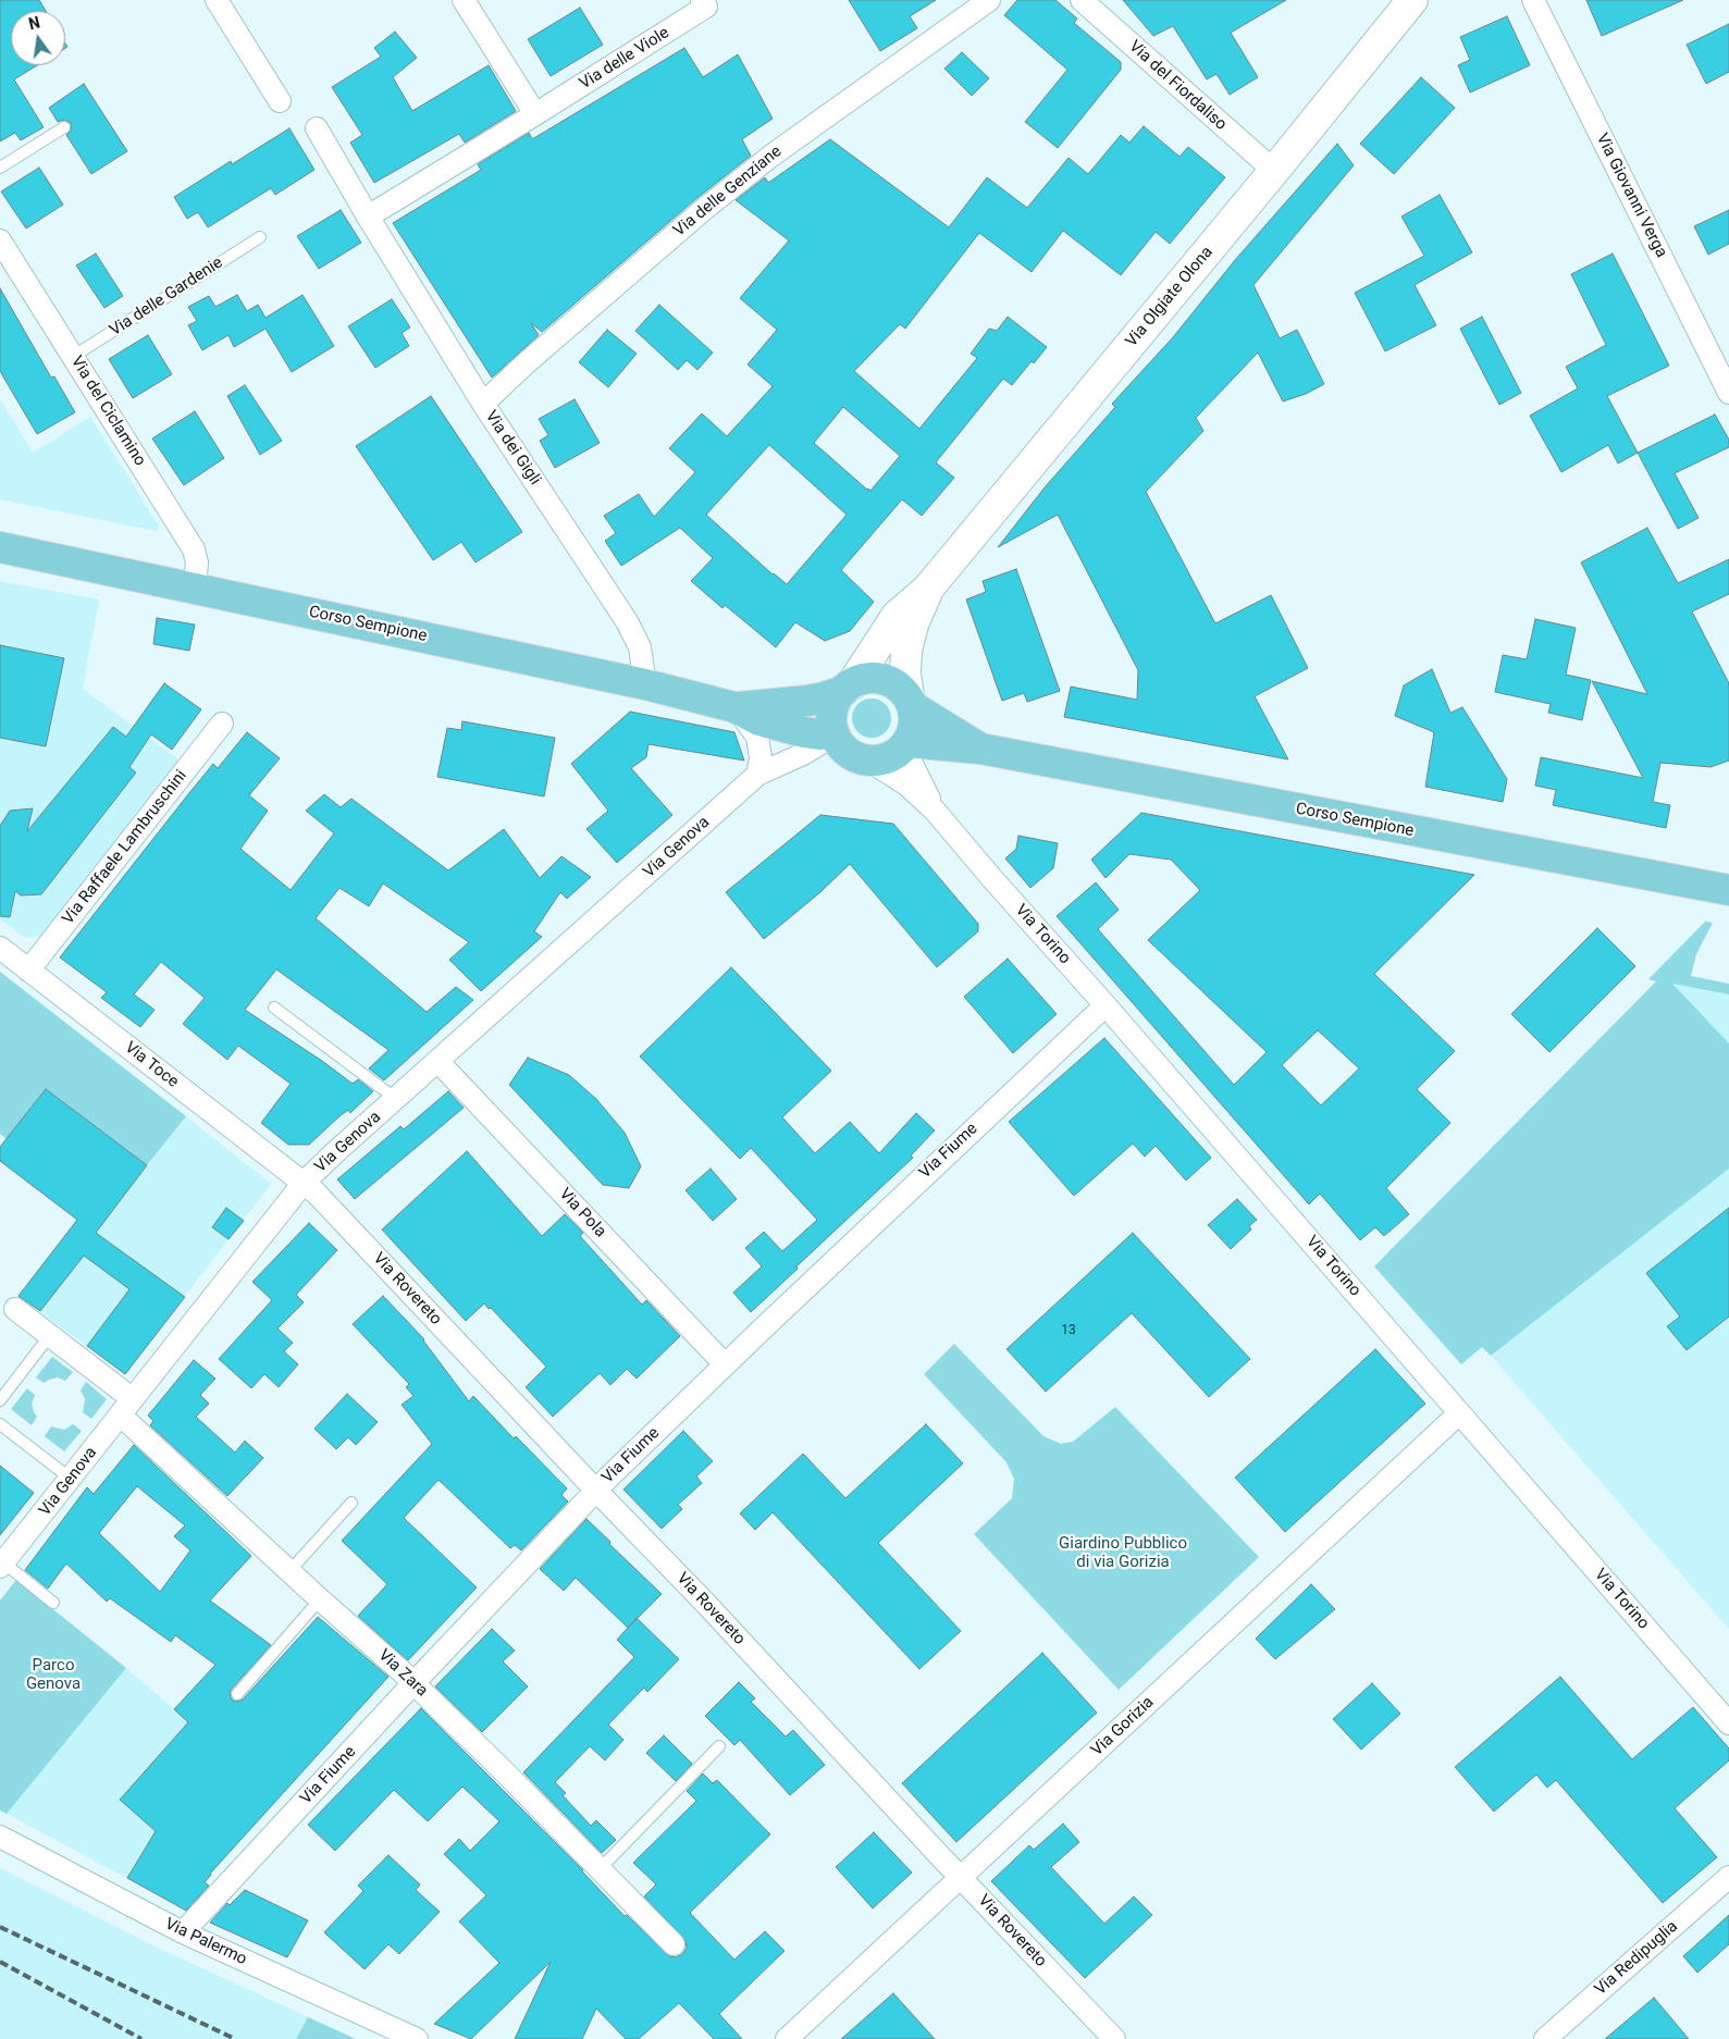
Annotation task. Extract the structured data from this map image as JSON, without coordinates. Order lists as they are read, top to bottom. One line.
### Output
{"streets":{"main road":["Corso Sempione"],"street":["Via delle Viole","Via del Fiordaliso","Via delle Genziane","Via Giovanni Verga","Via Olgiate Olona","Via del Ciclamino","Via dei Gigli","Via Raffaele Lambruschini","Via Genova","Via Torino","Via Toce","Via Fiume","Via Pola","Via Rovereto","Via Zara","Via Gorizia","Via Palermo","Via Redipuglia"],"lane":["Via delle Gardenie"]},"crossings":[["Via del Fiordaliso","Via Olgiate Olona"],["Via delle Genziane","Via dei Gigli"],["Via delle Gardenie","Via del Ciclamino"],["Via Olgiate Olona","Corso Sempione"],["Via Olgiate Olona","Via Genova"],["Via Olgiate Olona","Via Torino"],["Via del Ciclamino","Corso Sempione"],["Via dei Gigli","Corso Sempione"],["Corso Sempione","Via Genova"],["Corso Sempione","Via Torino"],["Via Raffaele Lambruschini","Via Toce"],["Via Genova","Via Torino"],["Via Genova","Via Toce"],["Via Genova","Via Pola"],["Via Genova","Via Rovereto"],["Via Genova","Via Zara"],["Via Torino","Via Fiume"],["Via Torino","Via Gorizia"],["Via Toce","Via Rovereto"],["Via Fiume","Via Pola"],["Via Fiume","Via Rovereto"],["Via Fiume","Via Zara"],["Via Fiume","Via Palermo"],["Via Rovereto","Via Gorizia"]],"parks":["Giardino Pubblico di via Gorizia","Parco Genova"],"house_numbers":["13"],"north":"top"}
